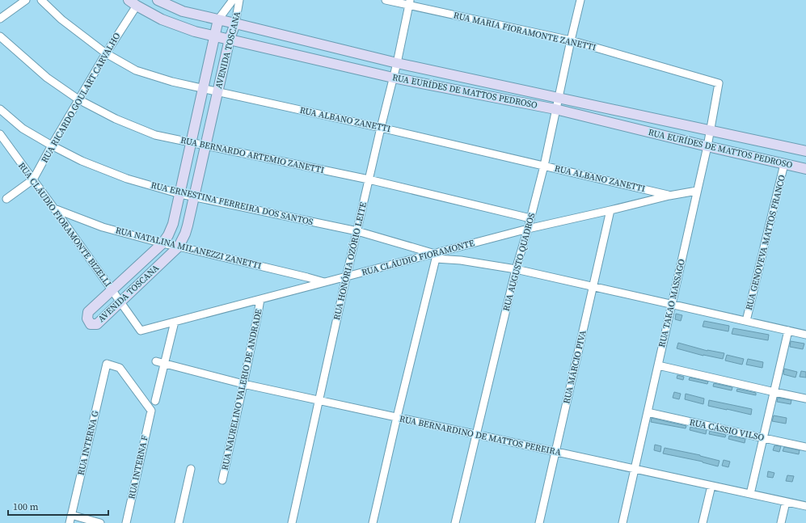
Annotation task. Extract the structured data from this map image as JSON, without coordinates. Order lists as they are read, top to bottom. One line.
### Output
{"streets":{"street":["RUA MARIA FIORAMONTE ZANETTI","AVENIDA TOSCANA","RUA EURÍDES DE MATTOS PEDROSO","RUA RICARDO GOULART CARVALHO","RUA ALBANO ZANETTI","RUA BERNARDO ARTEMIO ZANETTI","RUA ERNESTINA FERREIRA DOS SANTOS","RUA CLÁUDIO FIORAMONTE BIZELLI","RUA GENOVEVA MATTOS FRANCO","RUA NATALINA MILANEZZI ZANETTI","RUA CLÁUDIO FIORAMONTE","RUA HONÓRIA OZÓRIO LEITE","RUA AUGUSTO QUADROS","RUA TAKAO MASSAGO","RUA MÁRCIO PIVA","RUA NAURELINO VALERIO DE ANDRADE","RUA CÁSSIO VILSO","RUA BERNARDINO DE MATTOS PEREIRA","RUA INTERNA G","RUA INTERNA F"]},"crossings":[["RUA MARIA FIORAMONTE ZANETTI","RUA HONÓRIA OZÓRIO LEITE"],["RUA MARIA FIORAMONTE ZANETTI","RUA AUGUSTO QUADROS"],["RUA MARIA FIORAMONTE ZANETTI","RUA TAKAO MASSAGO"],["AVENIDA TOSCANA","RUA EURÍDES DE MATTOS PEDROSO"],["AVENIDA TOSCANA","RUA ALBANO ZANETTI"],["AVENIDA TOSCANA","RUA BERNARDO ARTEMIO ZANETTI"],["AVENIDA TOSCANA","RUA ERNESTINA FERREIRA DOS SANTOS"],["AVENIDA TOSCANA","RUA CLÁUDIO FIORAMONTE BIZELLI"],["AVENIDA TOSCANA","RUA NATALINA MILANEZZI ZANETTI"],["RUA EURÍDES DE MATTOS PEDROSO","RUA RICARDO GOULART CARVALHO"],["RUA EURÍDES DE MATTOS PEDROSO","RUA GENOVEVA MATTOS FRANCO"],["RUA EURÍDES DE MATTOS PEDROSO","RUA HONÓRIA OZÓRIO LEITE"],["RUA EURÍDES DE MATTOS PEDROSO","RUA AUGUSTO QUADROS"],["RUA EURÍDES DE MATTOS PEDROSO","RUA TAKAO MASSAGO"],["RUA RICARDO GOULART CARVALHO","RUA ALBANO ZANETTI"],["RUA RICARDO GOULART CARVALHO","RUA BERNARDO ARTEMIO ZANETTI"],["RUA RICARDO GOULART CARVALHO","RUA ERNESTINA FERREIRA DOS SANTOS"],["RUA RICARDO GOULART CARVALHO","RUA CLÁUDIO FIORAMONTE BIZELLI"],["RUA ALBANO ZANETTI","RUA CLÁUDIO FIORAMONTE"],["RUA ALBANO ZANETTI","RUA HONÓRIA OZÓRIO LEITE"],["RUA ALBANO ZANETTI","RUA AUGUSTO QUADROS"],["RUA BERNARDO ARTEMIO ZANETTI","RUA HONÓRIA OZÓRIO LEITE"],["RUA BERNARDO ARTEMIO ZANETTI","RUA AUGUSTO QUADROS"],["RUA ERNESTINA FERREIRA DOS SANTOS","RUA CLÁUDIO FIORAMONTE"],["RUA ERNESTINA FERREIRA DOS SANTOS","RUA HONÓRIA OZÓRIO LEITE"],["RUA CLÁUDIO FIORAMONTE BIZELLI","RUA NATALINA MILANEZZI ZANETTI"],["RUA CLÁUDIO FIORAMONTE BIZELLI","RUA CLÁUDIO FIORAMONTE"],["RUA NATALINA MILANEZZI ZANETTI","RUA CLÁUDIO FIORAMONTE"],["RUA CLÁUDIO FIORAMONTE","RUA HONÓRIA OZÓRIO LEITE"],["RUA CLÁUDIO FIORAMONTE","RUA AUGUSTO QUADROS"],["RUA CLÁUDIO FIORAMONTE","RUA TAKAO MASSAGO"],["RUA CLÁUDIO FIORAMONTE","RUA MÁRCIO PIVA"],["RUA CLÁUDIO FIORAMONTE","RUA NAURELINO VALERIO DE ANDRADE"],["RUA HONÓRIA OZÓRIO LEITE","RUA BERNARDINO DE MATTOS PEREIRA"],["RUA AUGUSTO QUADROS","RUA BERNARDINO DE MATTOS PEREIRA"],["RUA TAKAO MASSAGO","RUA CÁSSIO VILSO"],["RUA TAKAO MASSAGO","RUA BERNARDINO DE MATTOS PEREIRA"],["RUA MÁRCIO PIVA","RUA BERNARDINO DE MATTOS PEREIRA"],["RUA NAURELINO VALERIO DE ANDRADE","RUA BERNARDINO DE MATTOS PEREIRA"],["RUA INTERNA G","RUA INTERNA F"]],"scale_bar":"100 m"}
